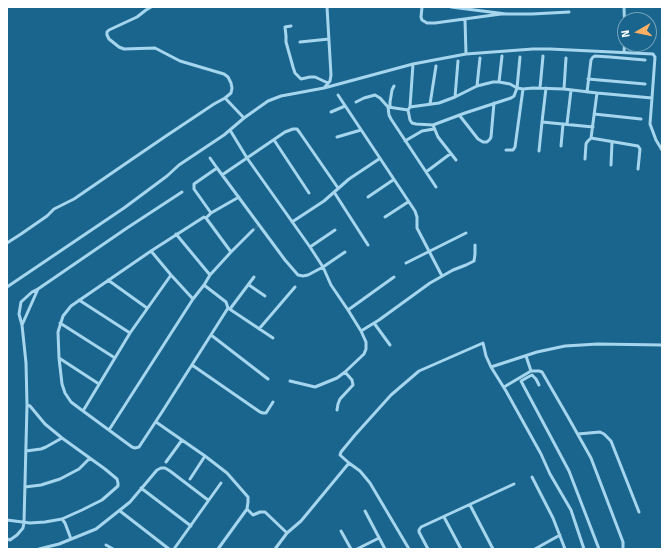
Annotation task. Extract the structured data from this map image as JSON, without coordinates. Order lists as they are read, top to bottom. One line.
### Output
{"north":"left"}
